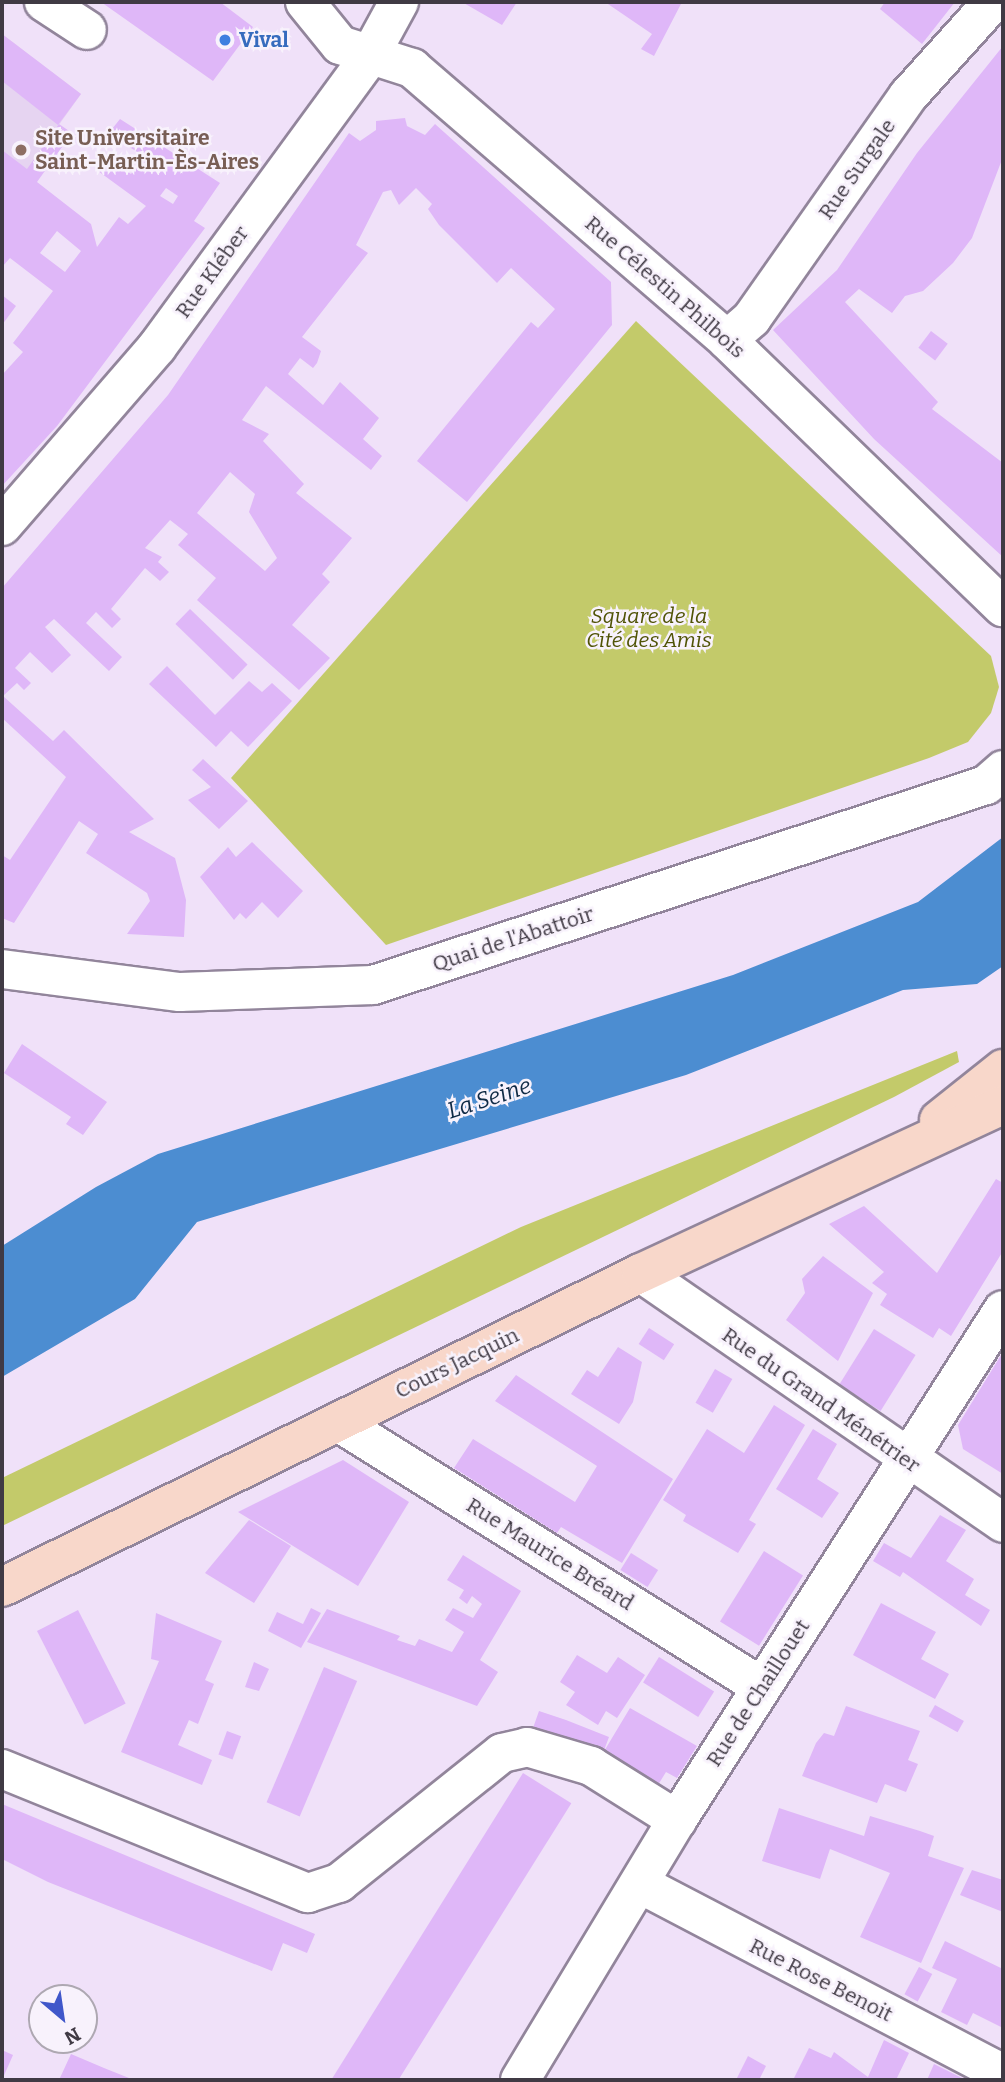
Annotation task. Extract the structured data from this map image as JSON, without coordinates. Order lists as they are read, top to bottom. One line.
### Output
{"streets":{"main road":["Cours Jacquin"],"street":["Rue Surgale","Rue Kléber","Rue Célestin Philbois","Quai de l'Abattoir","Rue du Grand Ménétrier","Rue Maurice Bréard","Rue de Chaillouet","Rue Rose Benoit"]},"crossings":[["Rue Surgale","Rue Célestin Philbois"],["Rue Kléber","Rue Célestin Philbois"],["Cours Jacquin","Rue du Grand Ménétrier"],["Cours Jacquin","Rue Maurice Bréard"],["Rue du Grand Ménétrier","Rue de Chaillouet"],["Rue Maurice Bréard","Rue de Chaillouet"],["Rue de Chaillouet","Rue Rose Benoit"]],"water":["La Seine"],"parks":["Square de la Cité des Amis"],"places":["Vival","Site Universitaire Saint-Martin-Ès-Aires"],"north":"bottom right"}
